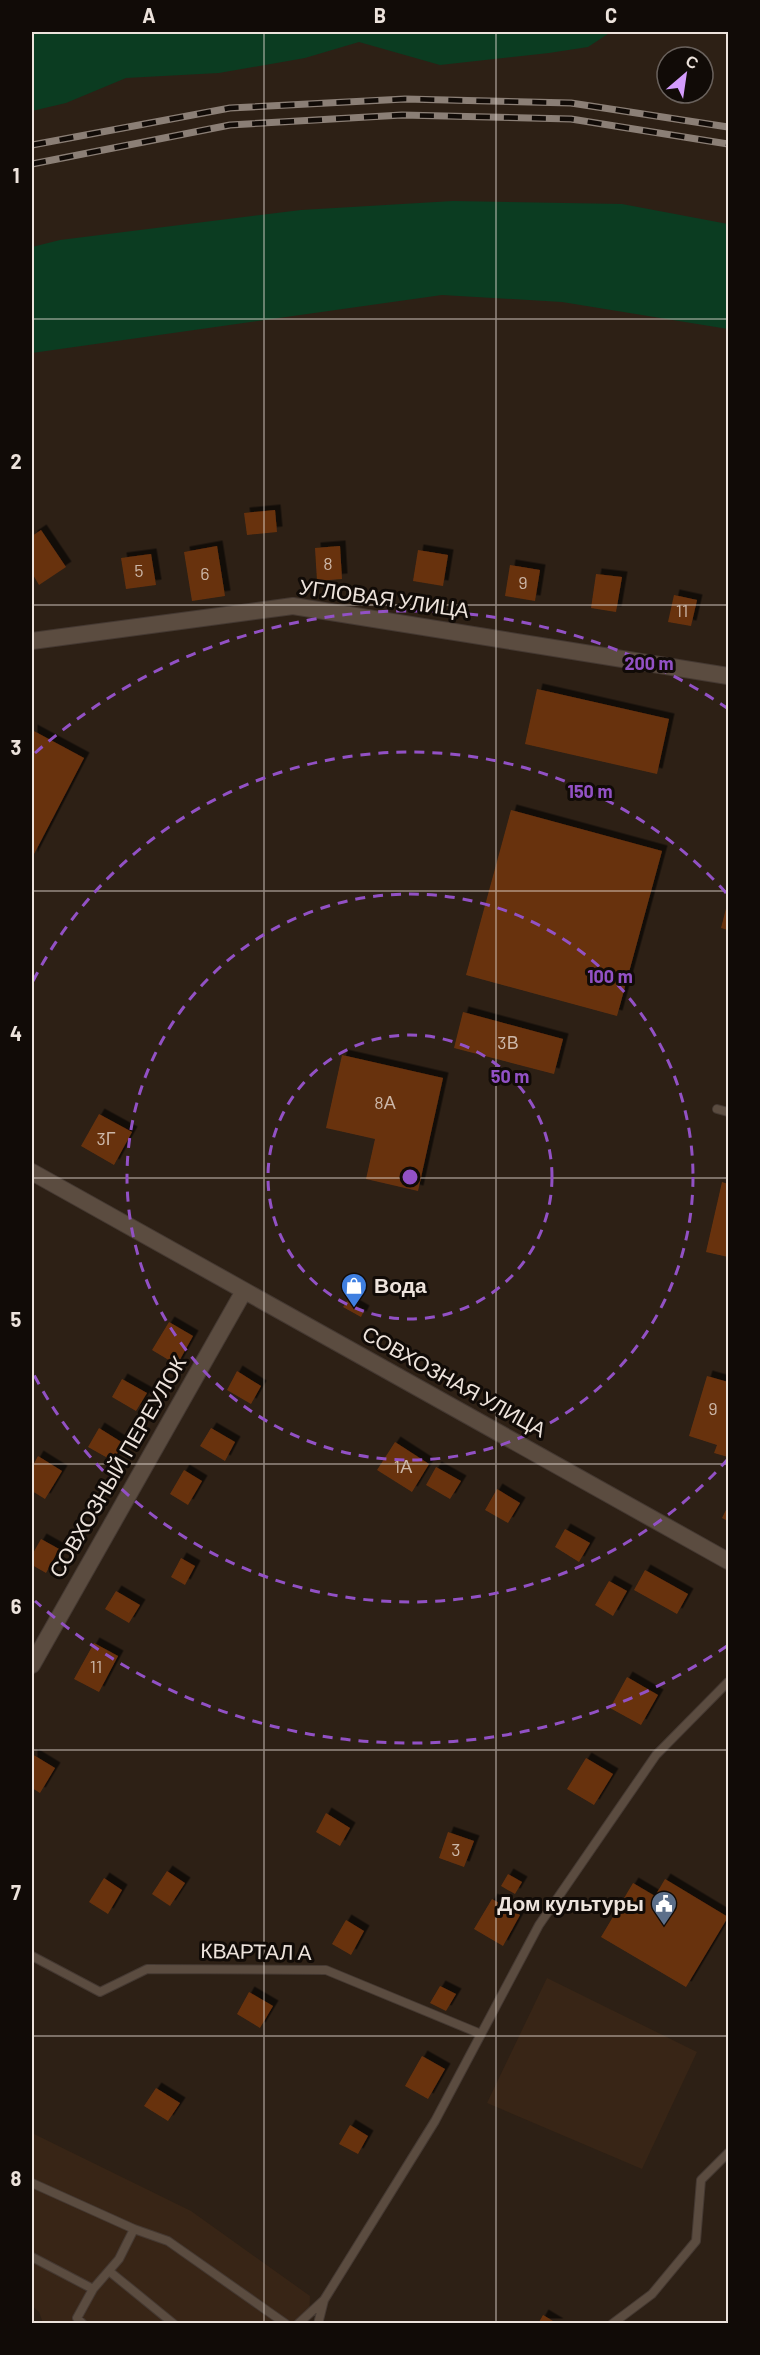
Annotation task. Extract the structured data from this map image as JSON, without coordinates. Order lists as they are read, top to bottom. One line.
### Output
{"streets":{"street":["УГЛОВАЯ УЛИЦА","СОВХОЗНАЯ УЛИЦА","СОВХОЗНЫЙ ПЕРЕУЛОК"],"lane":["КВАРТАЛ А"]},"crossings":[["СОВХОЗНАЯ УЛИЦА","СОВХОЗНЫЙ ПЕРЕУЛОК"]],"places":{"shop":["Вода"],"public building":["Дом культуры"]},"house_numbers":["8","5","6","9","11","3В","8А","3Г","9","1А","11","3"],"north":"top right","grid":{"columns":["A","B","C"],"rows":["1","2","3","4","5","6","7","8"]},"rings":["200 m","150 m","100 m","50 m"]}
